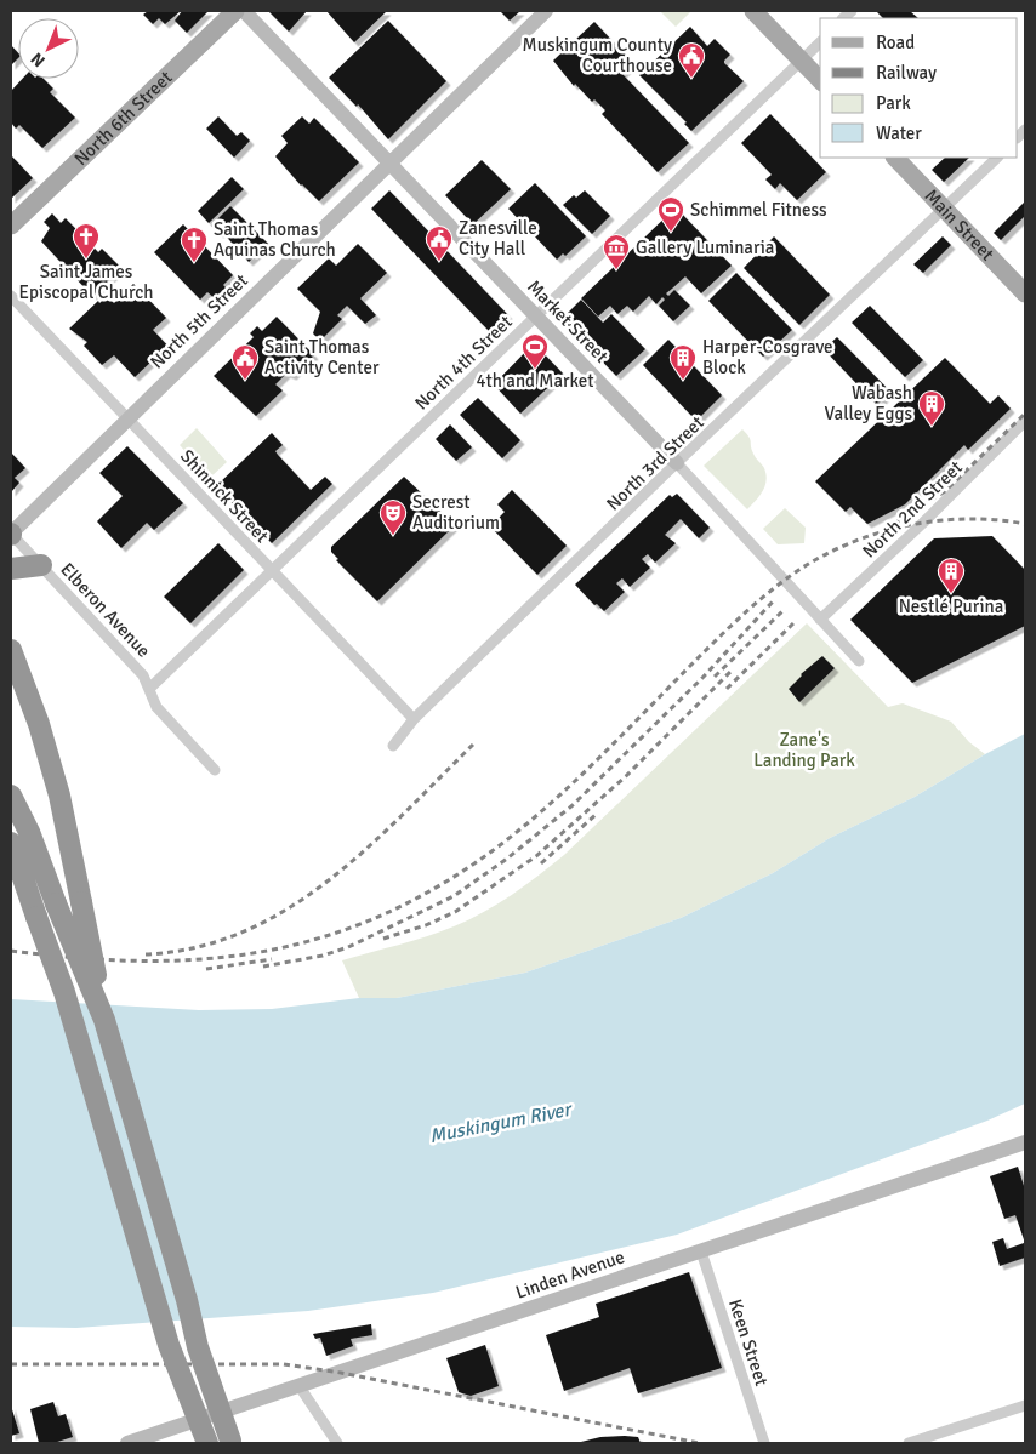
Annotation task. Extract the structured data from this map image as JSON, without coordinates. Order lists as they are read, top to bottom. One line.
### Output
{"streets":{"main road":["North 6th Street","Main Street","North 5th Street","Market Street","Linden Avenue"],"street":["North 4th Street","North 3rd Street","Shinnick Street","North 2nd Street","Elberon Avenue","Keen Street"]},"crossings":[["Main Street","North 3rd Street"],["North 5th Street","Market Street"],["North 5th Street","Shinnick Street"],["North 5th Street","Elberon Avenue"],["Market Street","North 4th Street"],["Market Street","North 3rd Street"],["Market Street","North 2nd Street"],["North 4th Street","Shinnick Street"],["North 4th Street","Elberon Avenue"],["North 3rd Street","Shinnick Street"],["Linden Avenue","Keen Street"]],"water":["Muskingum River"],"parks":["Zane's Landing Park"],"places":{"public building":["Muskingum County Courthouse","Zanesville City Hall","Saint Thomas Activity Center"],"sports":["Schimmel Fitness","4th and Market"],"church":["Saint James Episcopal Church","Saint Thomas Aquinas Church"],"museum":["Gallery Luminaria"],"building":["Harper-Cosgrave Block","Wabash Valley Eggs","Nestlé Purina"],"theatre":["Secrest Auditorium"]},"legend":["Road","Railway","Park","Water"],"north":"bottom left"}
